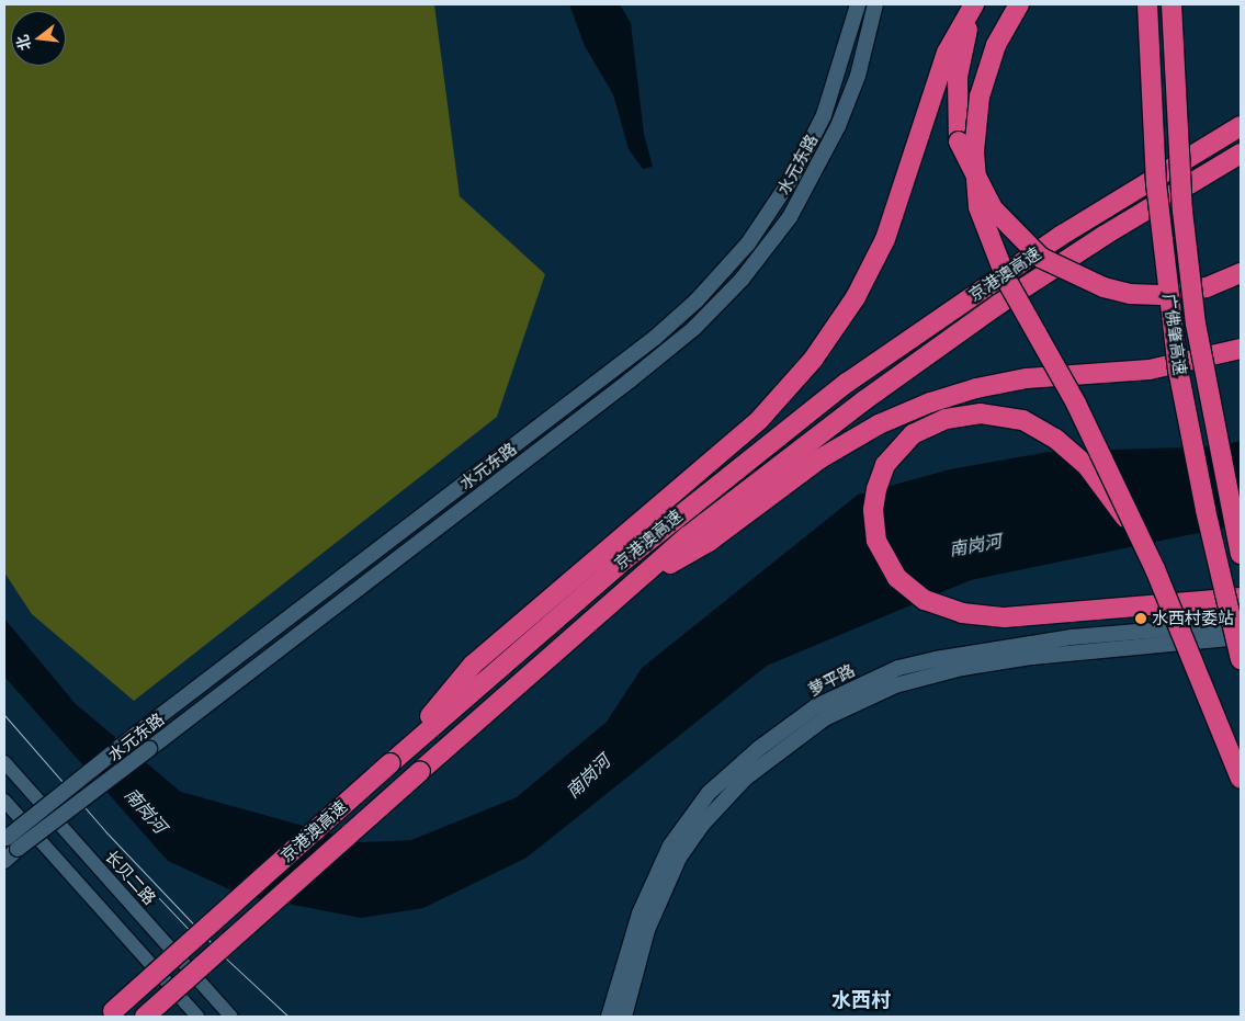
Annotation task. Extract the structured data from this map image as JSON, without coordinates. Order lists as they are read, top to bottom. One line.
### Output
{"streets":{"highway":["京港澳高速","广佛肇高速"],"main road":["水元东路","萝平路"],"street":["长贝二路"]},"districts":["水西村"],"water":["南岗河"],"places":["水西村委站"],"north":"left"}
